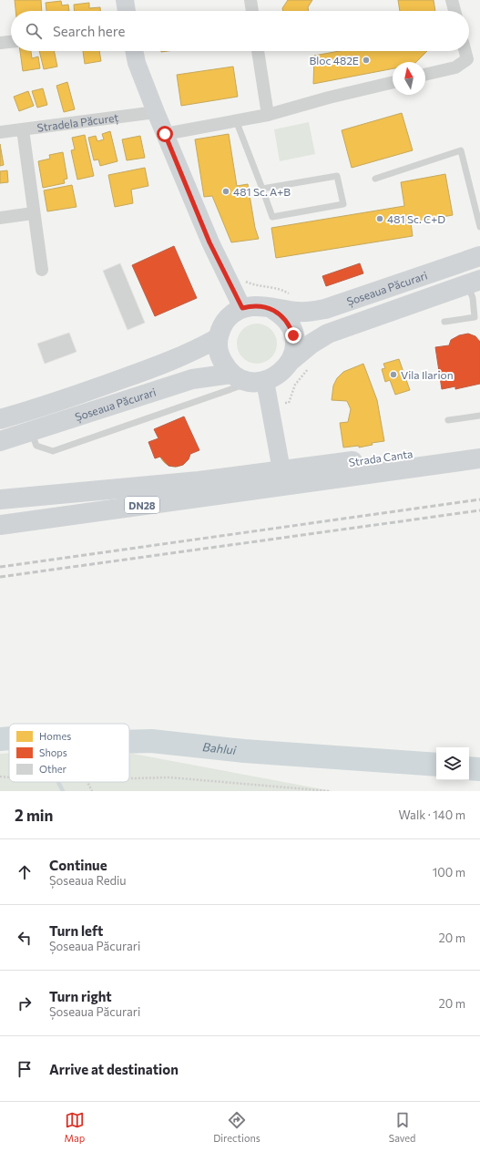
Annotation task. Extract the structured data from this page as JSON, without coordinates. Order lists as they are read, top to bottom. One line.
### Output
{"streets":{"main road":["Șoseaua Păcurari","Strada Canta","DN28"],"street":["Stradela Păcureț"]},"crossings":[["Strada Canta","DN28"]],"water":["Bahlui"],"places":["Bloc 482E","481 Sc. A+B","481 Sc. C+D","Vila Ilarion"],"legend":["Homes","Shops","Other"],"north":"top","page":{"search":"Search here","heading":["2 min","Walk · 140 m"],"list":[["Continue","Șoseaua Rediu","100 m"],["Turn left","Șoseaua Păcurari","20 m"],["Turn right","Șoseaua Păcurari","20 m"],"Arrive at destination"],"nav":["Map","Directions","Saved"]}}
